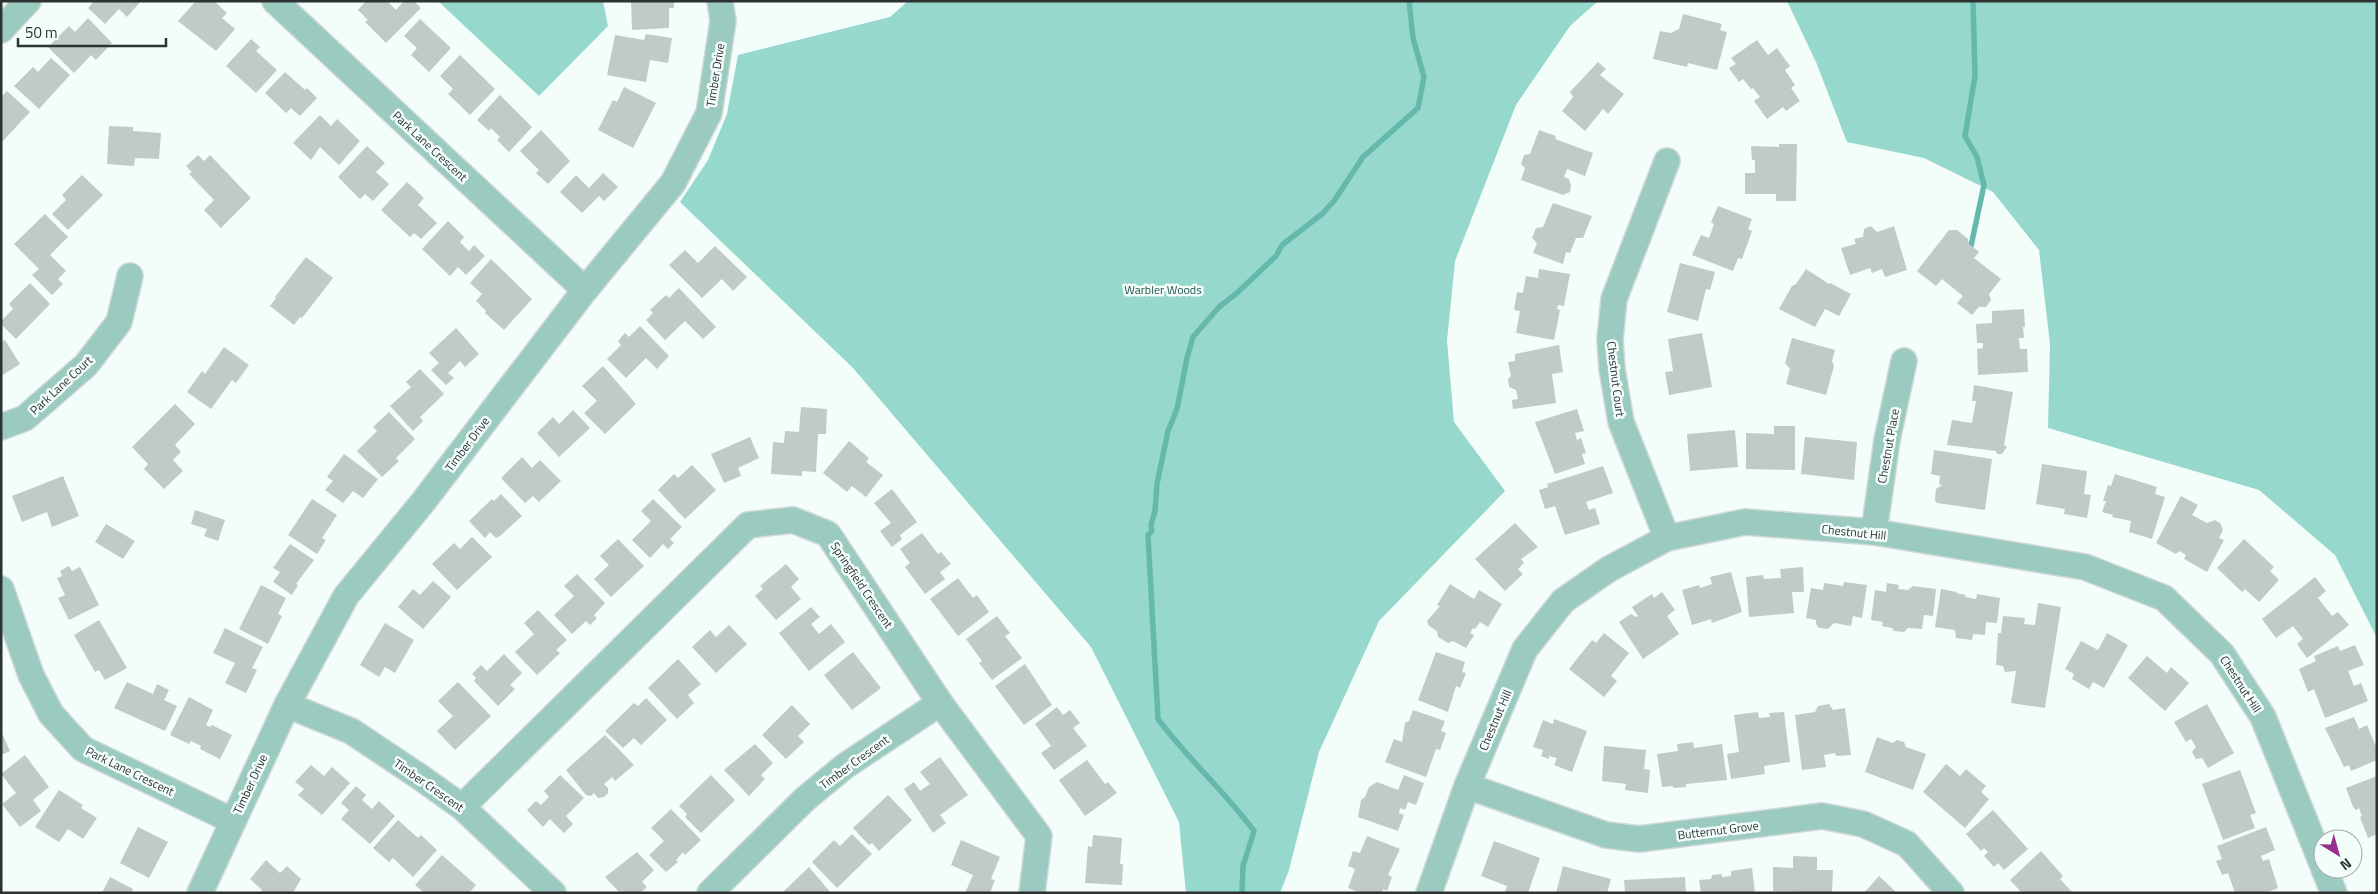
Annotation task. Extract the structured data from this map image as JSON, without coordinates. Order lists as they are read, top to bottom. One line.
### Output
{"streets":{"street":["Timber Drive","Park Lane Crescent","Chestnut Court","Park Lane Court","Chestnut Place","Chestnut Hill","Springfield Crescent","Timber Crescent","Butternut Grove"]},"crossings":[["Timber Drive","Park Lane Crescent"],["Timber Drive","Timber Crescent"],["Chestnut Court","Chestnut Hill"],["Chestnut Place","Chestnut Hill"],["Chestnut Hill","Butternut Grove"],["Springfield Crescent","Timber Crescent"]],"parks":["Warbler Woods"],"scale_bar":"50 m","north":"bottom right"}
